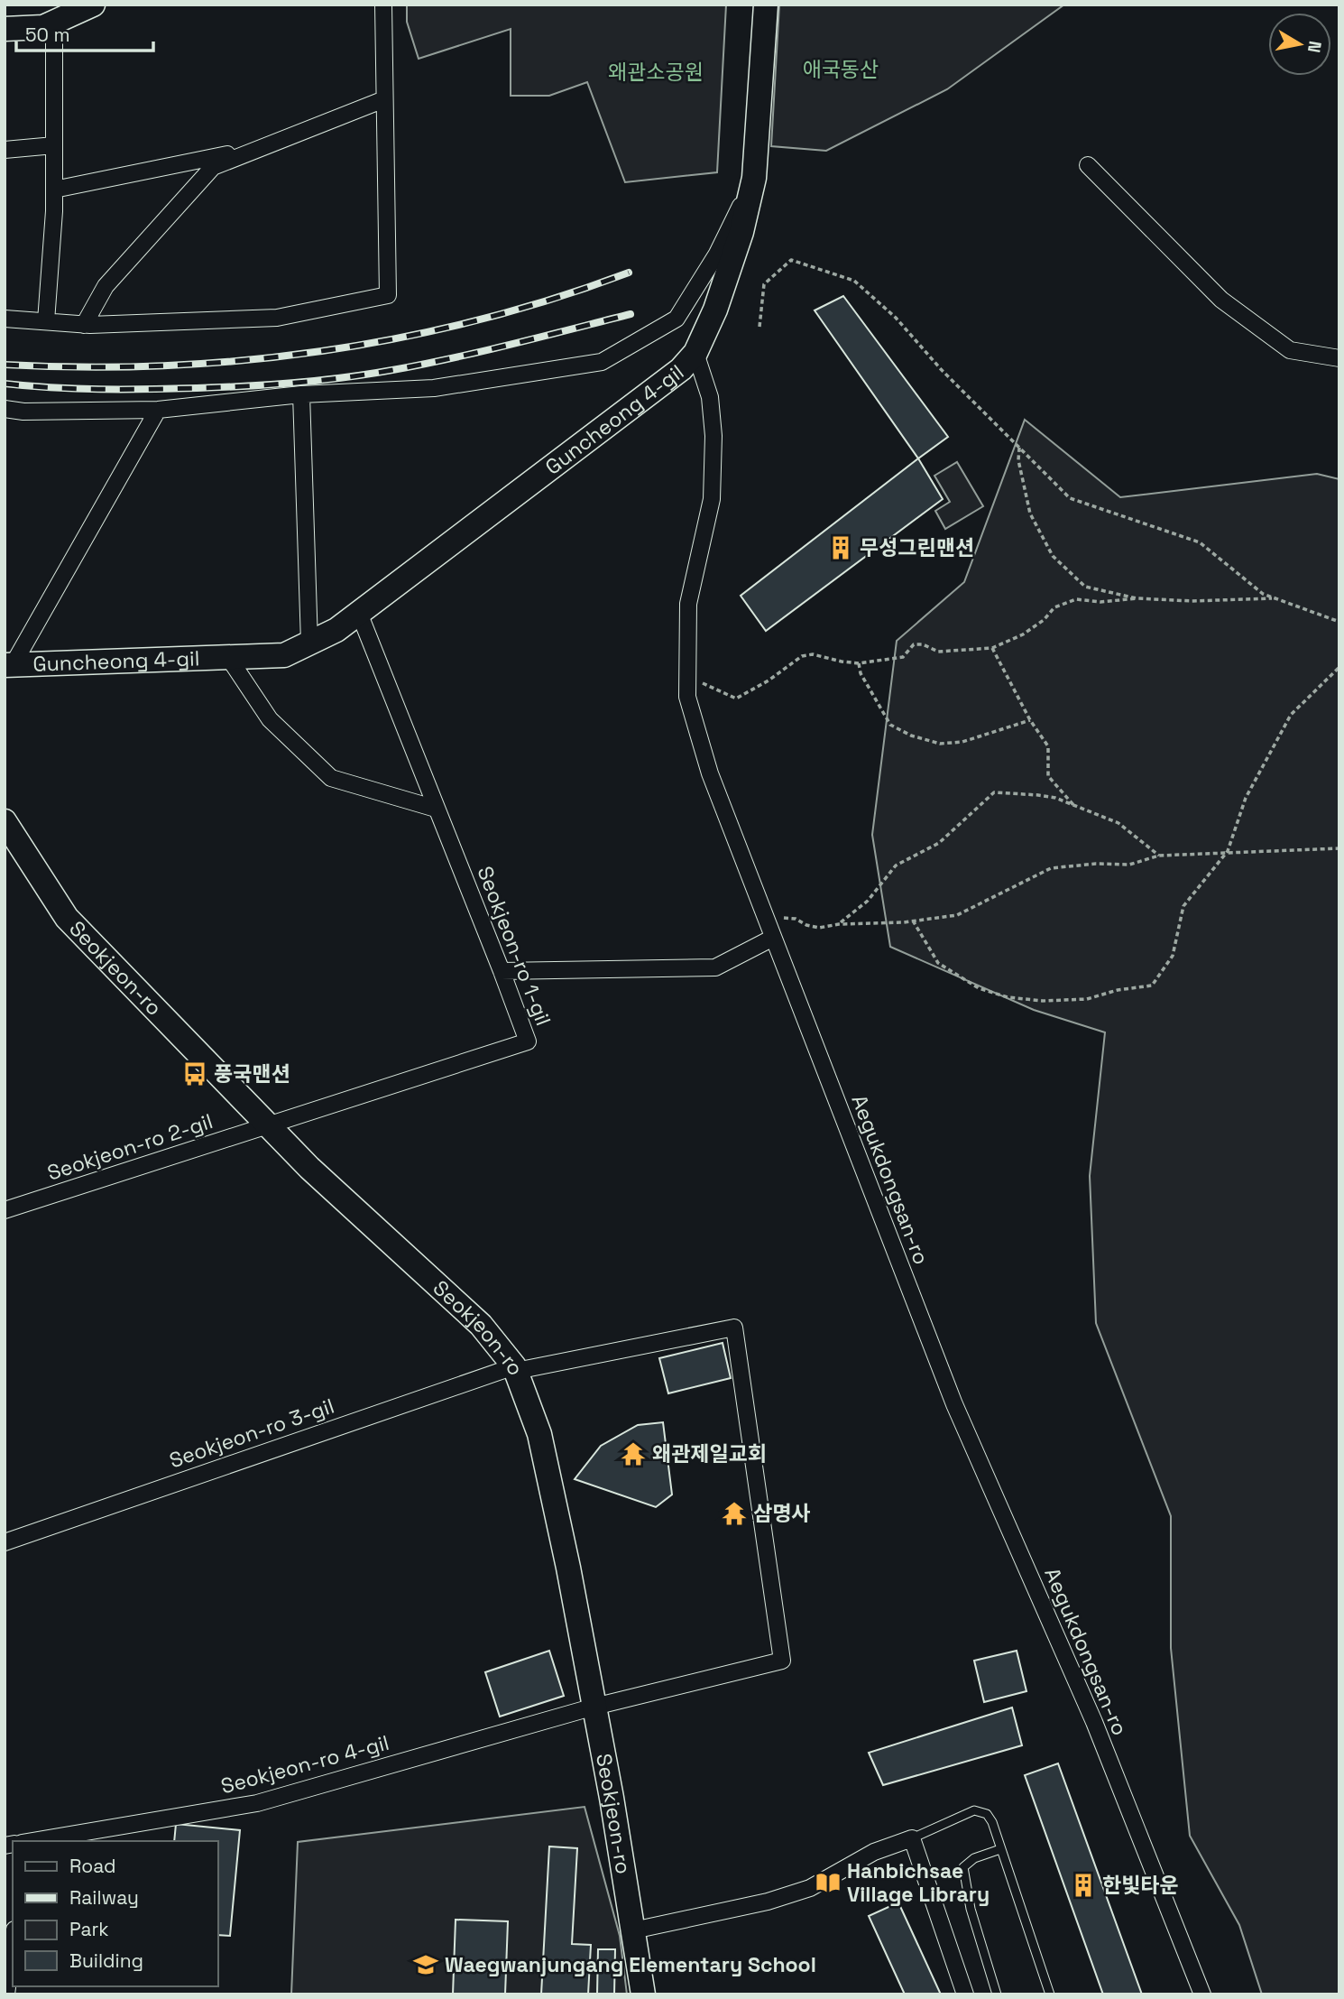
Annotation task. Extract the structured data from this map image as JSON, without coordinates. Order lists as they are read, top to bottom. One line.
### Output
{"streets":{"street":["Guncheong 4-gil","Seokjeon-ro 1-gil","Seokjeon-ro","Seokjeon-ro 2-gil","Aegukdongsan-ro","Seokjeon-ro 3-gil","Seokjeon-ro 4-gil"]},"crossings":[["Guncheong 4-gil","Seokjeon-ro 1-gil"],["Guncheong 4-gil","Aegukdongsan-ro"],["Seokjeon-ro 1-gil","Seokjeon-ro"],["Seokjeon-ro 1-gil","Seokjeon-ro 2-gil"],["Seokjeon-ro","Seokjeon-ro 2-gil"],["Seokjeon-ro","Seokjeon-ro 3-gil"],["Seokjeon-ro","Seokjeon-ro 4-gil"],["Seokjeon-ro 3-gil","Seokjeon-ro 4-gil"]],"parks":["애국동산","왜관소공원"],"places":{"building":["무성그린맨션","한빛타운"],"bus stop":["풍국맨션"],"temple":["왜관제일교회","삼명사"],"library":["Hanbichsae Village Library"],"school or university":["Waegwanjungang Elementary School"]},"legend":["Road","Railway","Park","Building"],"scale_bar":"50 m","north":"right"}
